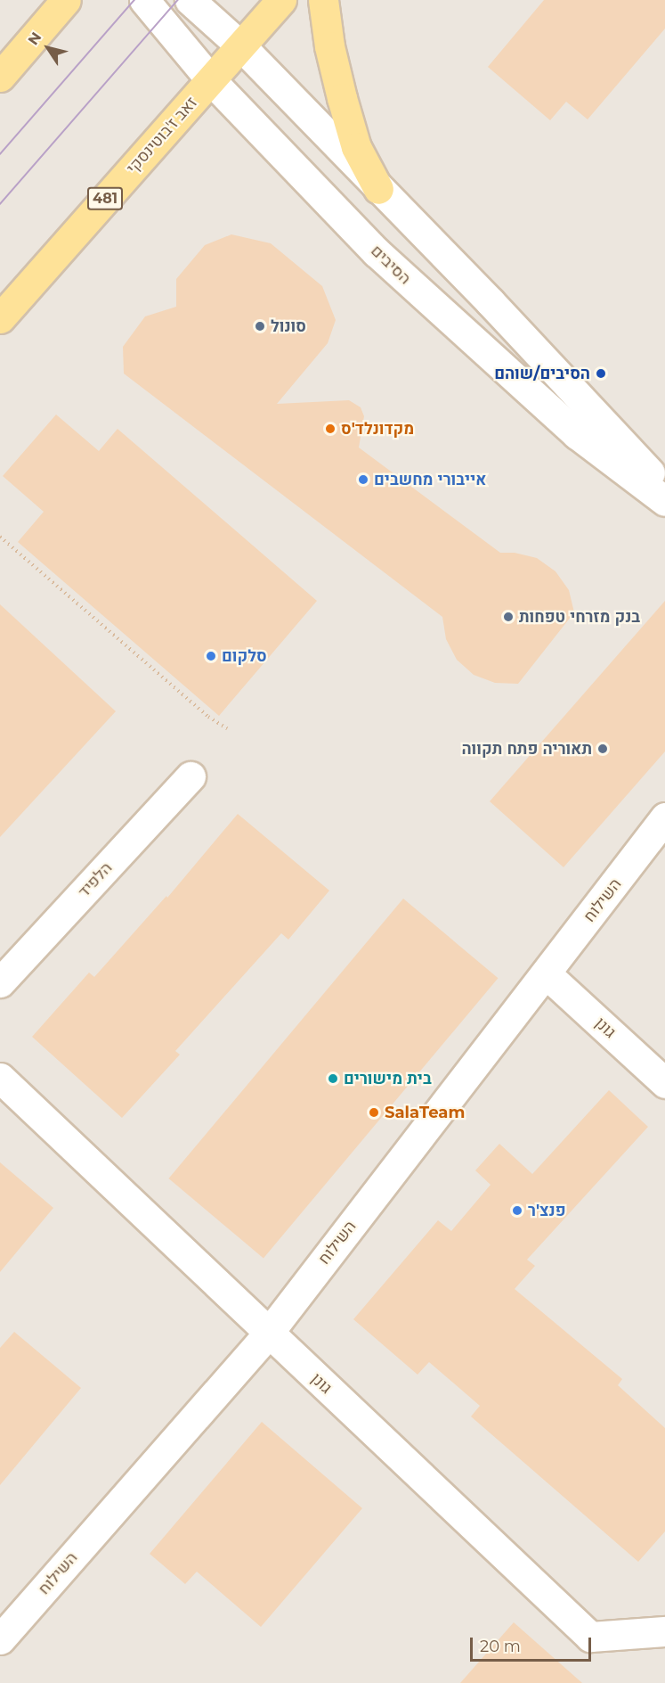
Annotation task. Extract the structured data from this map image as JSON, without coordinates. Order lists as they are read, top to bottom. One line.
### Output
{"streets":{"main road":["זאב ז'בוטינסקי","481"],"street":["הסיבים","הלפיד","השילוח","גונן"]},"crossings":[["זאב ז'בוטינסקי","הסיבים"],["השילוח","גונן"]],"places":["סונול","הסיבים/שוהם","מקדונלד'ס","אייבורי מחשבים","בנק מזרחי טפחות","סלקום","תאוריה פתח תקווה","בית מישורים","SalaTeam","פנצ'ר"],"scale_bar":"20 m","north":"top left"}
